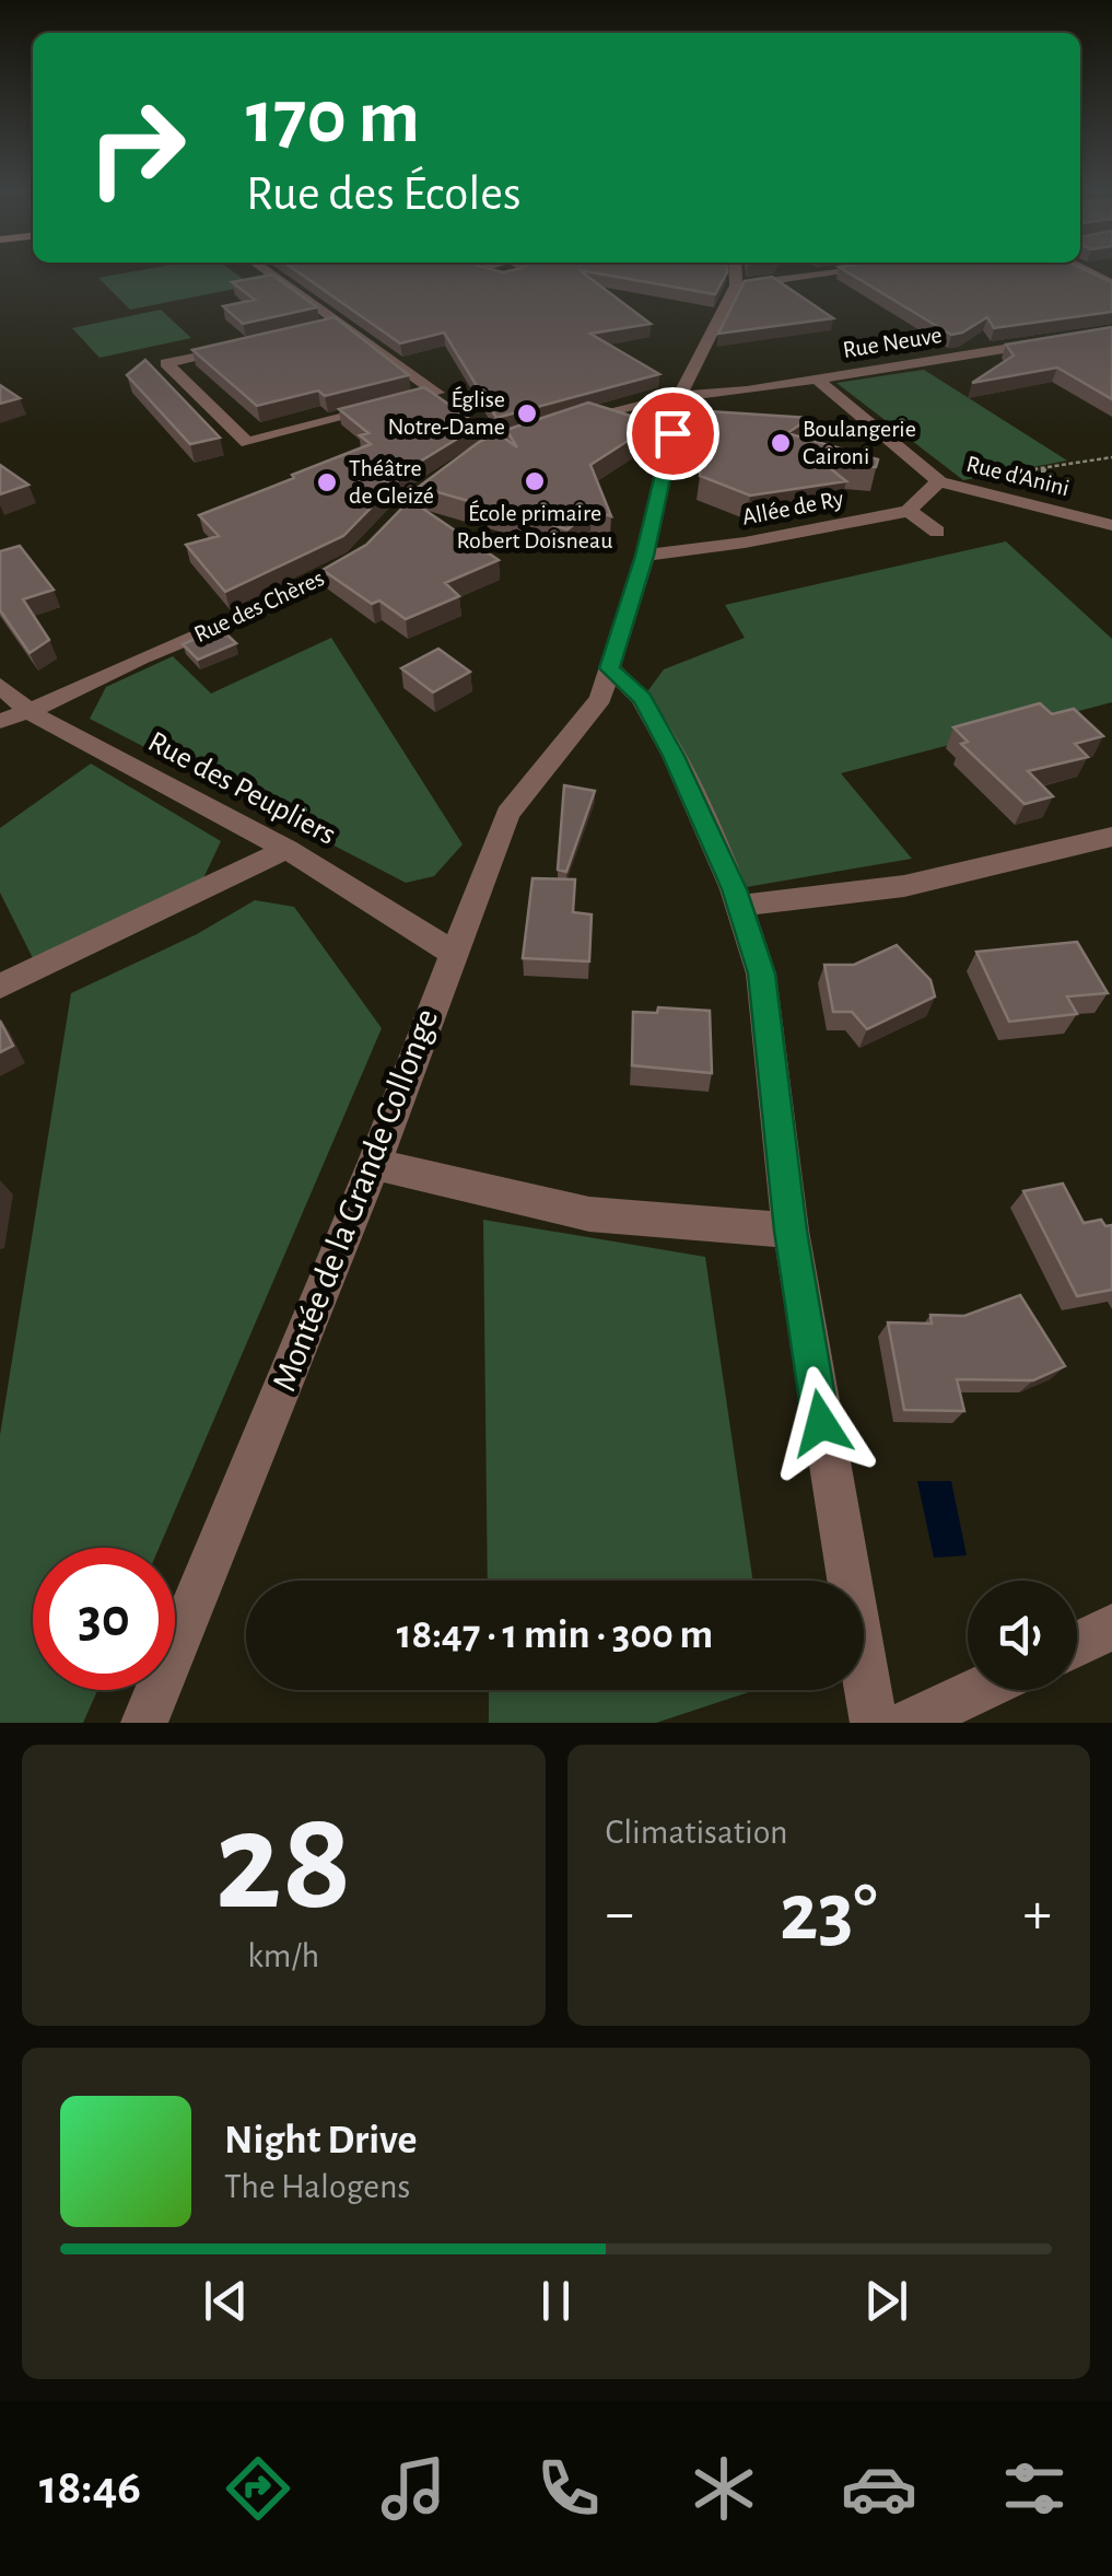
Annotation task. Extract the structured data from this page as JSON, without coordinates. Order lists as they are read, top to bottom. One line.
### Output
{"streets":{"street":["Rue Neuve","Rue d'Anini","Allée de Ry","Rue des Chères","Rue des Peupliers","Montée de la Grande Collonge"]},"crossings":[["Rue Neuve","Rue d'Anini"],["Rue des Chères","Rue des Peupliers"],["Rue des Peupliers","Montée de la Grande Collonge"]],"places":["Église Notre-Dame","Boulangerie Caironi","École primaire Robert Doisneau","Théâtre de Gleizé"],"page":{"turn":["170 m","Rue des Écoles"],"limit":"30","trip":"18:47 · 1 min · 300 m","tile":[["28","km/h"],"Climatisation"],"heat":["−","23°","+"],"song":["Night Drive","The Halogens"],"tabs":"18:46"}}
